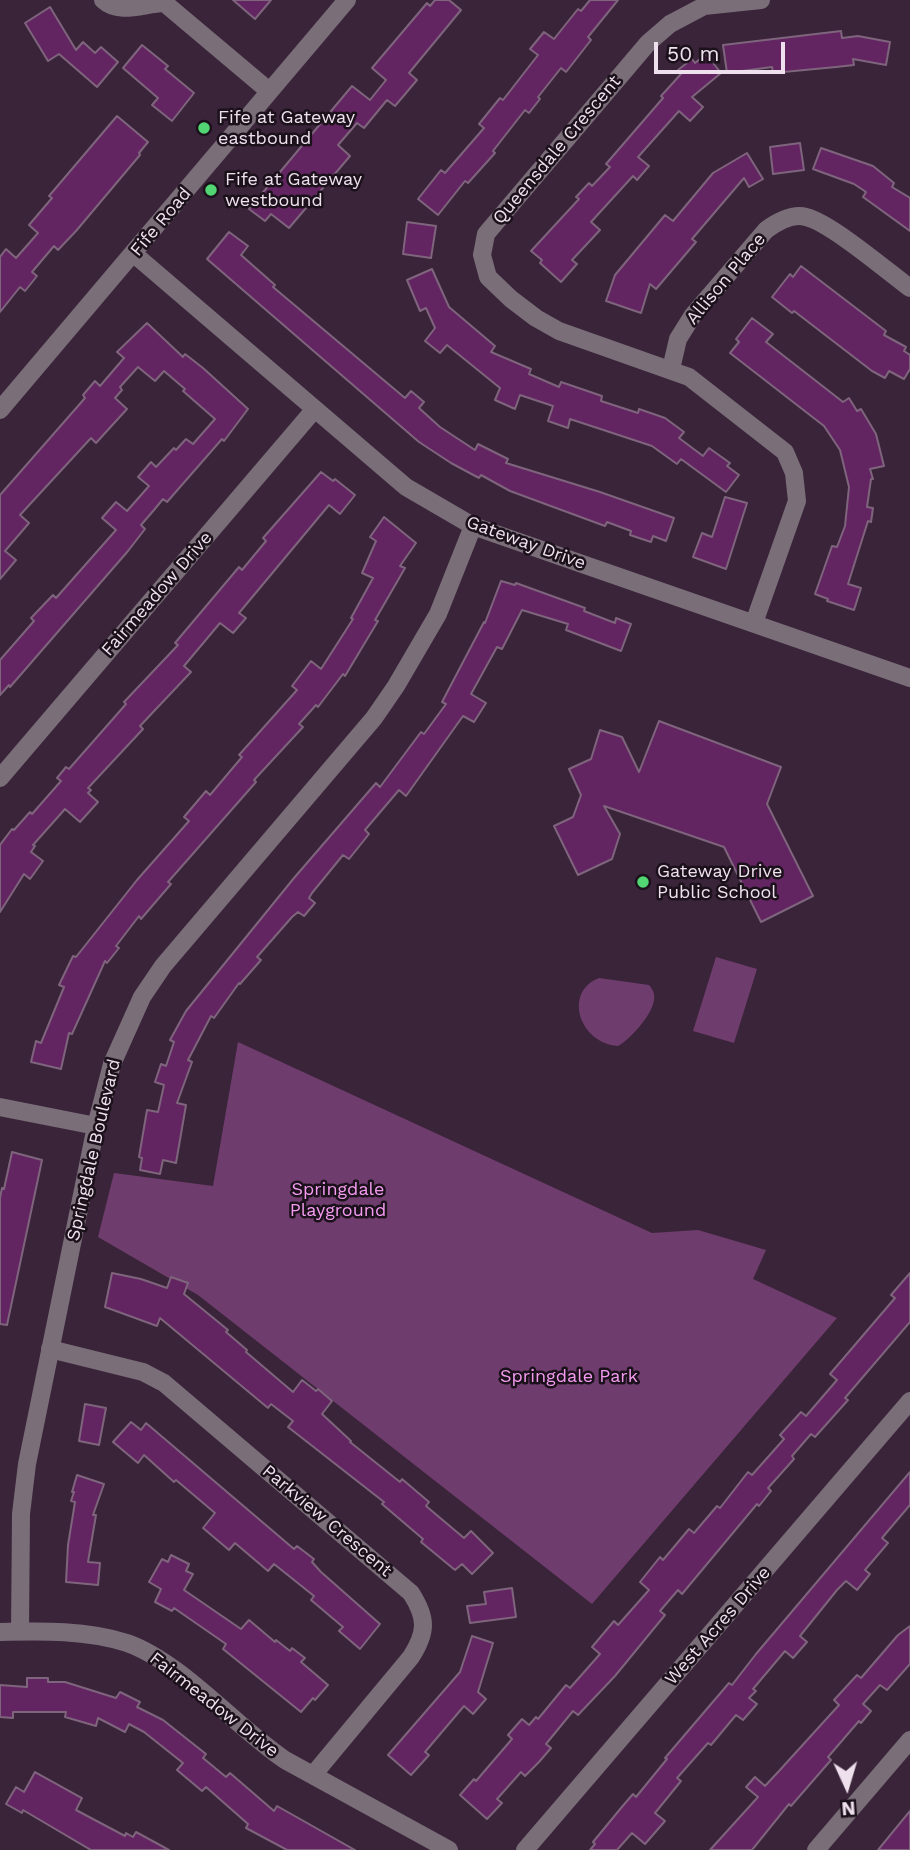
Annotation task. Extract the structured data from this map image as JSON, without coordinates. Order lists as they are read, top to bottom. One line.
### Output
{"streets":{"street":["Queensdale Crescent","Fife Road","Allison Place","Gateway Drive","Fairmeadow Drive","Springdale Boulevard","Parkview Crescent","West Acres Drive"]},"crossings":[["Queensdale Crescent","Allison Place"],["Queensdale Crescent","Gateway Drive"],["Fife Road","Gateway Drive"],["Gateway Drive","Fairmeadow Drive"],["Gateway Drive","Springdale Boulevard"],["Fairmeadow Drive","Springdale Boulevard"],["Fairmeadow Drive","Parkview Crescent"],["Springdale Boulevard","Parkview Crescent"]],"parks":["Springdale Playground","Springdale Park"],"places":["Fife at Gateway eastbound","Fife at Gateway westbound","Gateway Drive Public School"],"scale_bar":"50 m","north":"bottom"}
